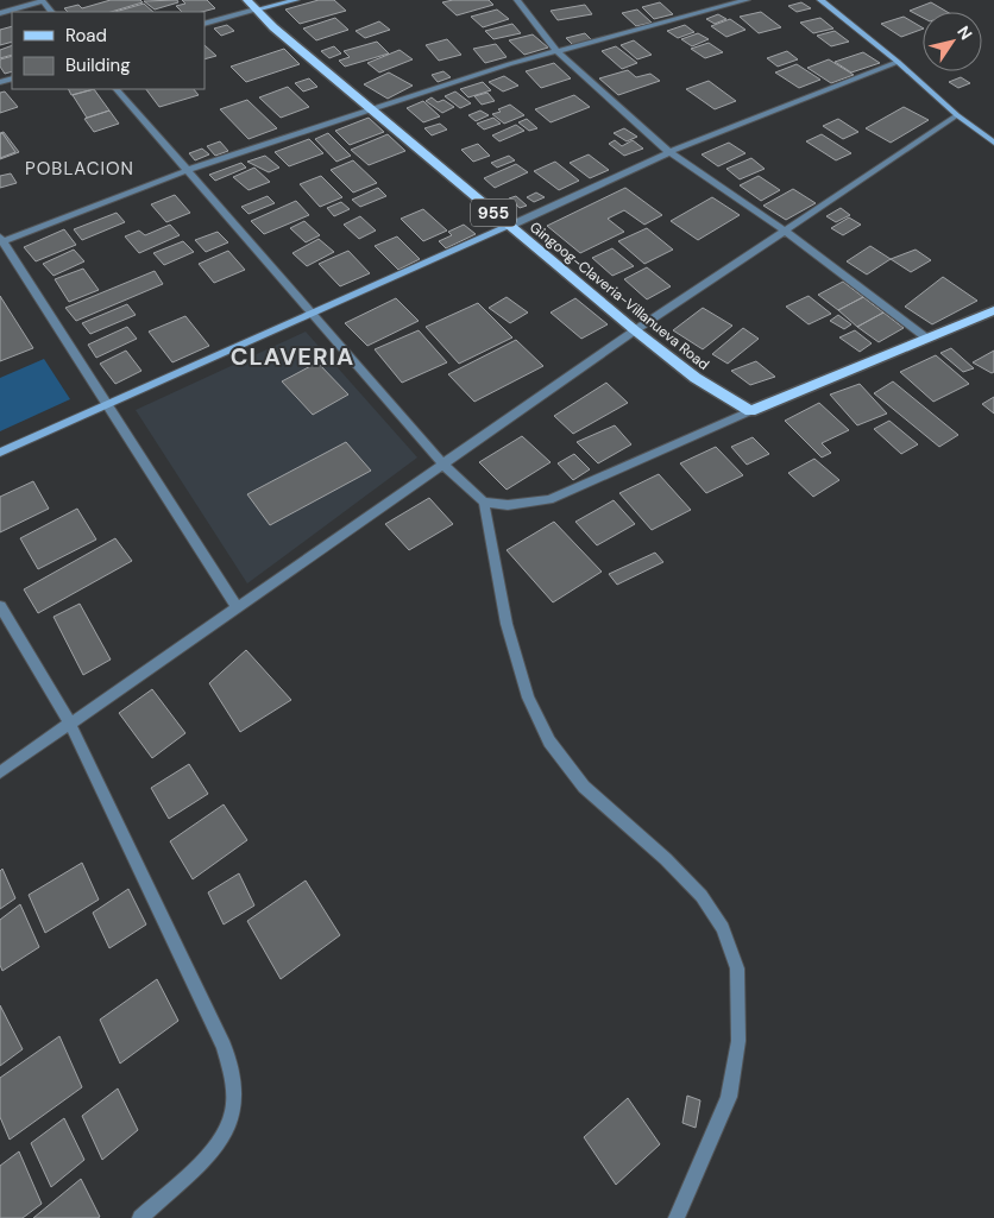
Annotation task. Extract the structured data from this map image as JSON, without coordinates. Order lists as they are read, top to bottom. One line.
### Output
{"streets":{"main road":["955","Gingoog-Claveria-Villanueva Road"]},"districts":["POBLACION","CLAVERIA"],"legend":["Road","Building"],"north":"top right"}
